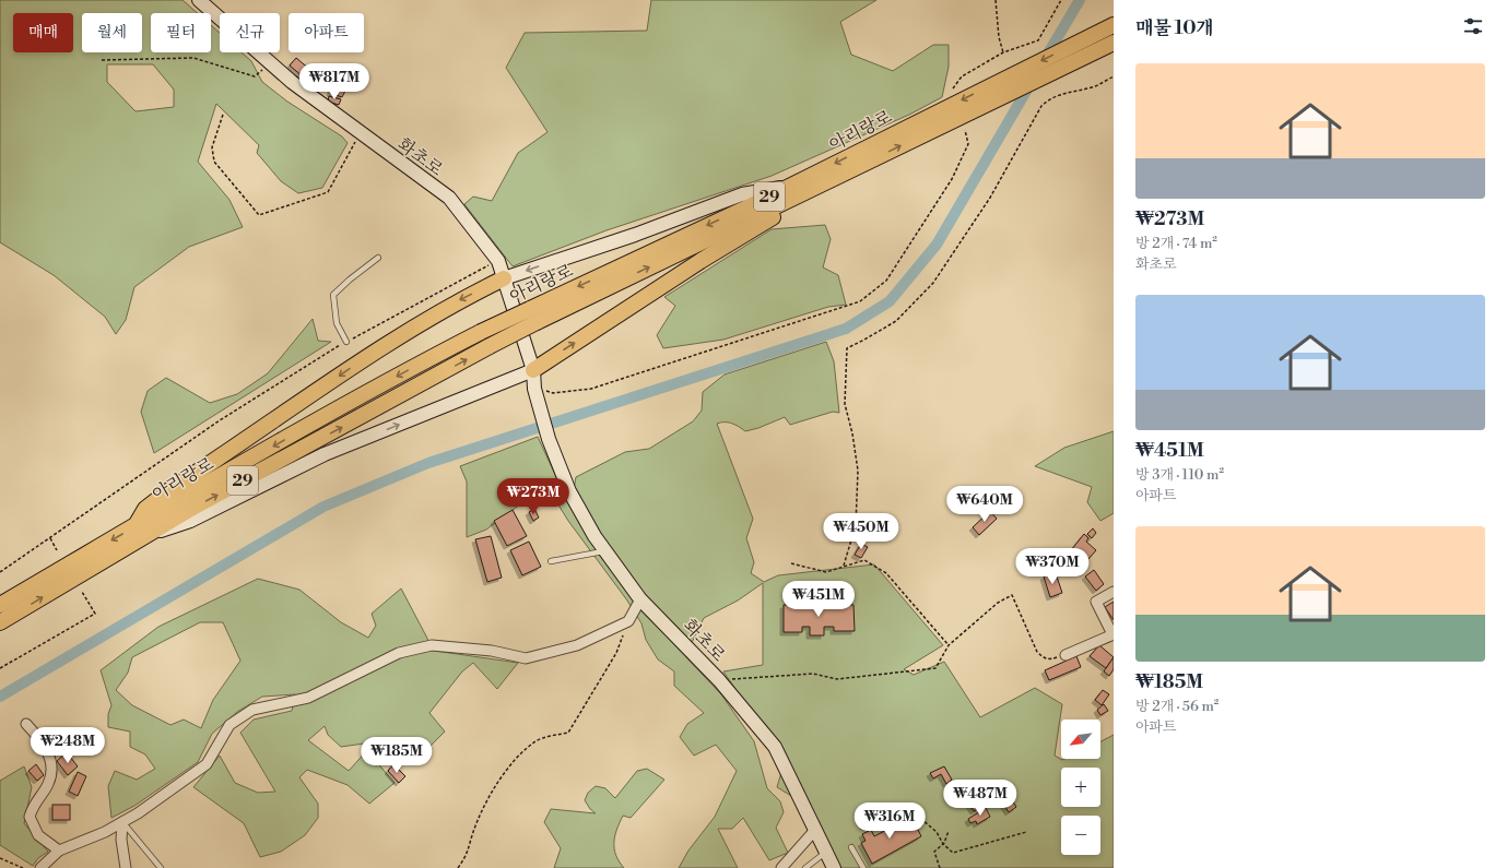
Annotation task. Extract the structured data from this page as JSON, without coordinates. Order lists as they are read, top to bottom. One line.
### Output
{"streets":{"main road":["아리랑로","29"],"street":["화초로"]},"north":"bottom left","page":{"heading":"매물 10개","chip":["매매","월세","필터","신규","아파트"],"list":[{"name":"₩273M","note":"방 2개 · 74 m² · 화초로"},{"name":"₩451M","note":"방 3개 · 110 m² · 아파트"},{"name":"₩185M","note":"방 2개 · 56 m² · 아파트"}],"price":["₩817M","₩273M","₩640M","₩450M","₩370M","₩451M","₩248M","₩185M","₩487M","₩316M"],"map_buttons":["+","−"]}}
